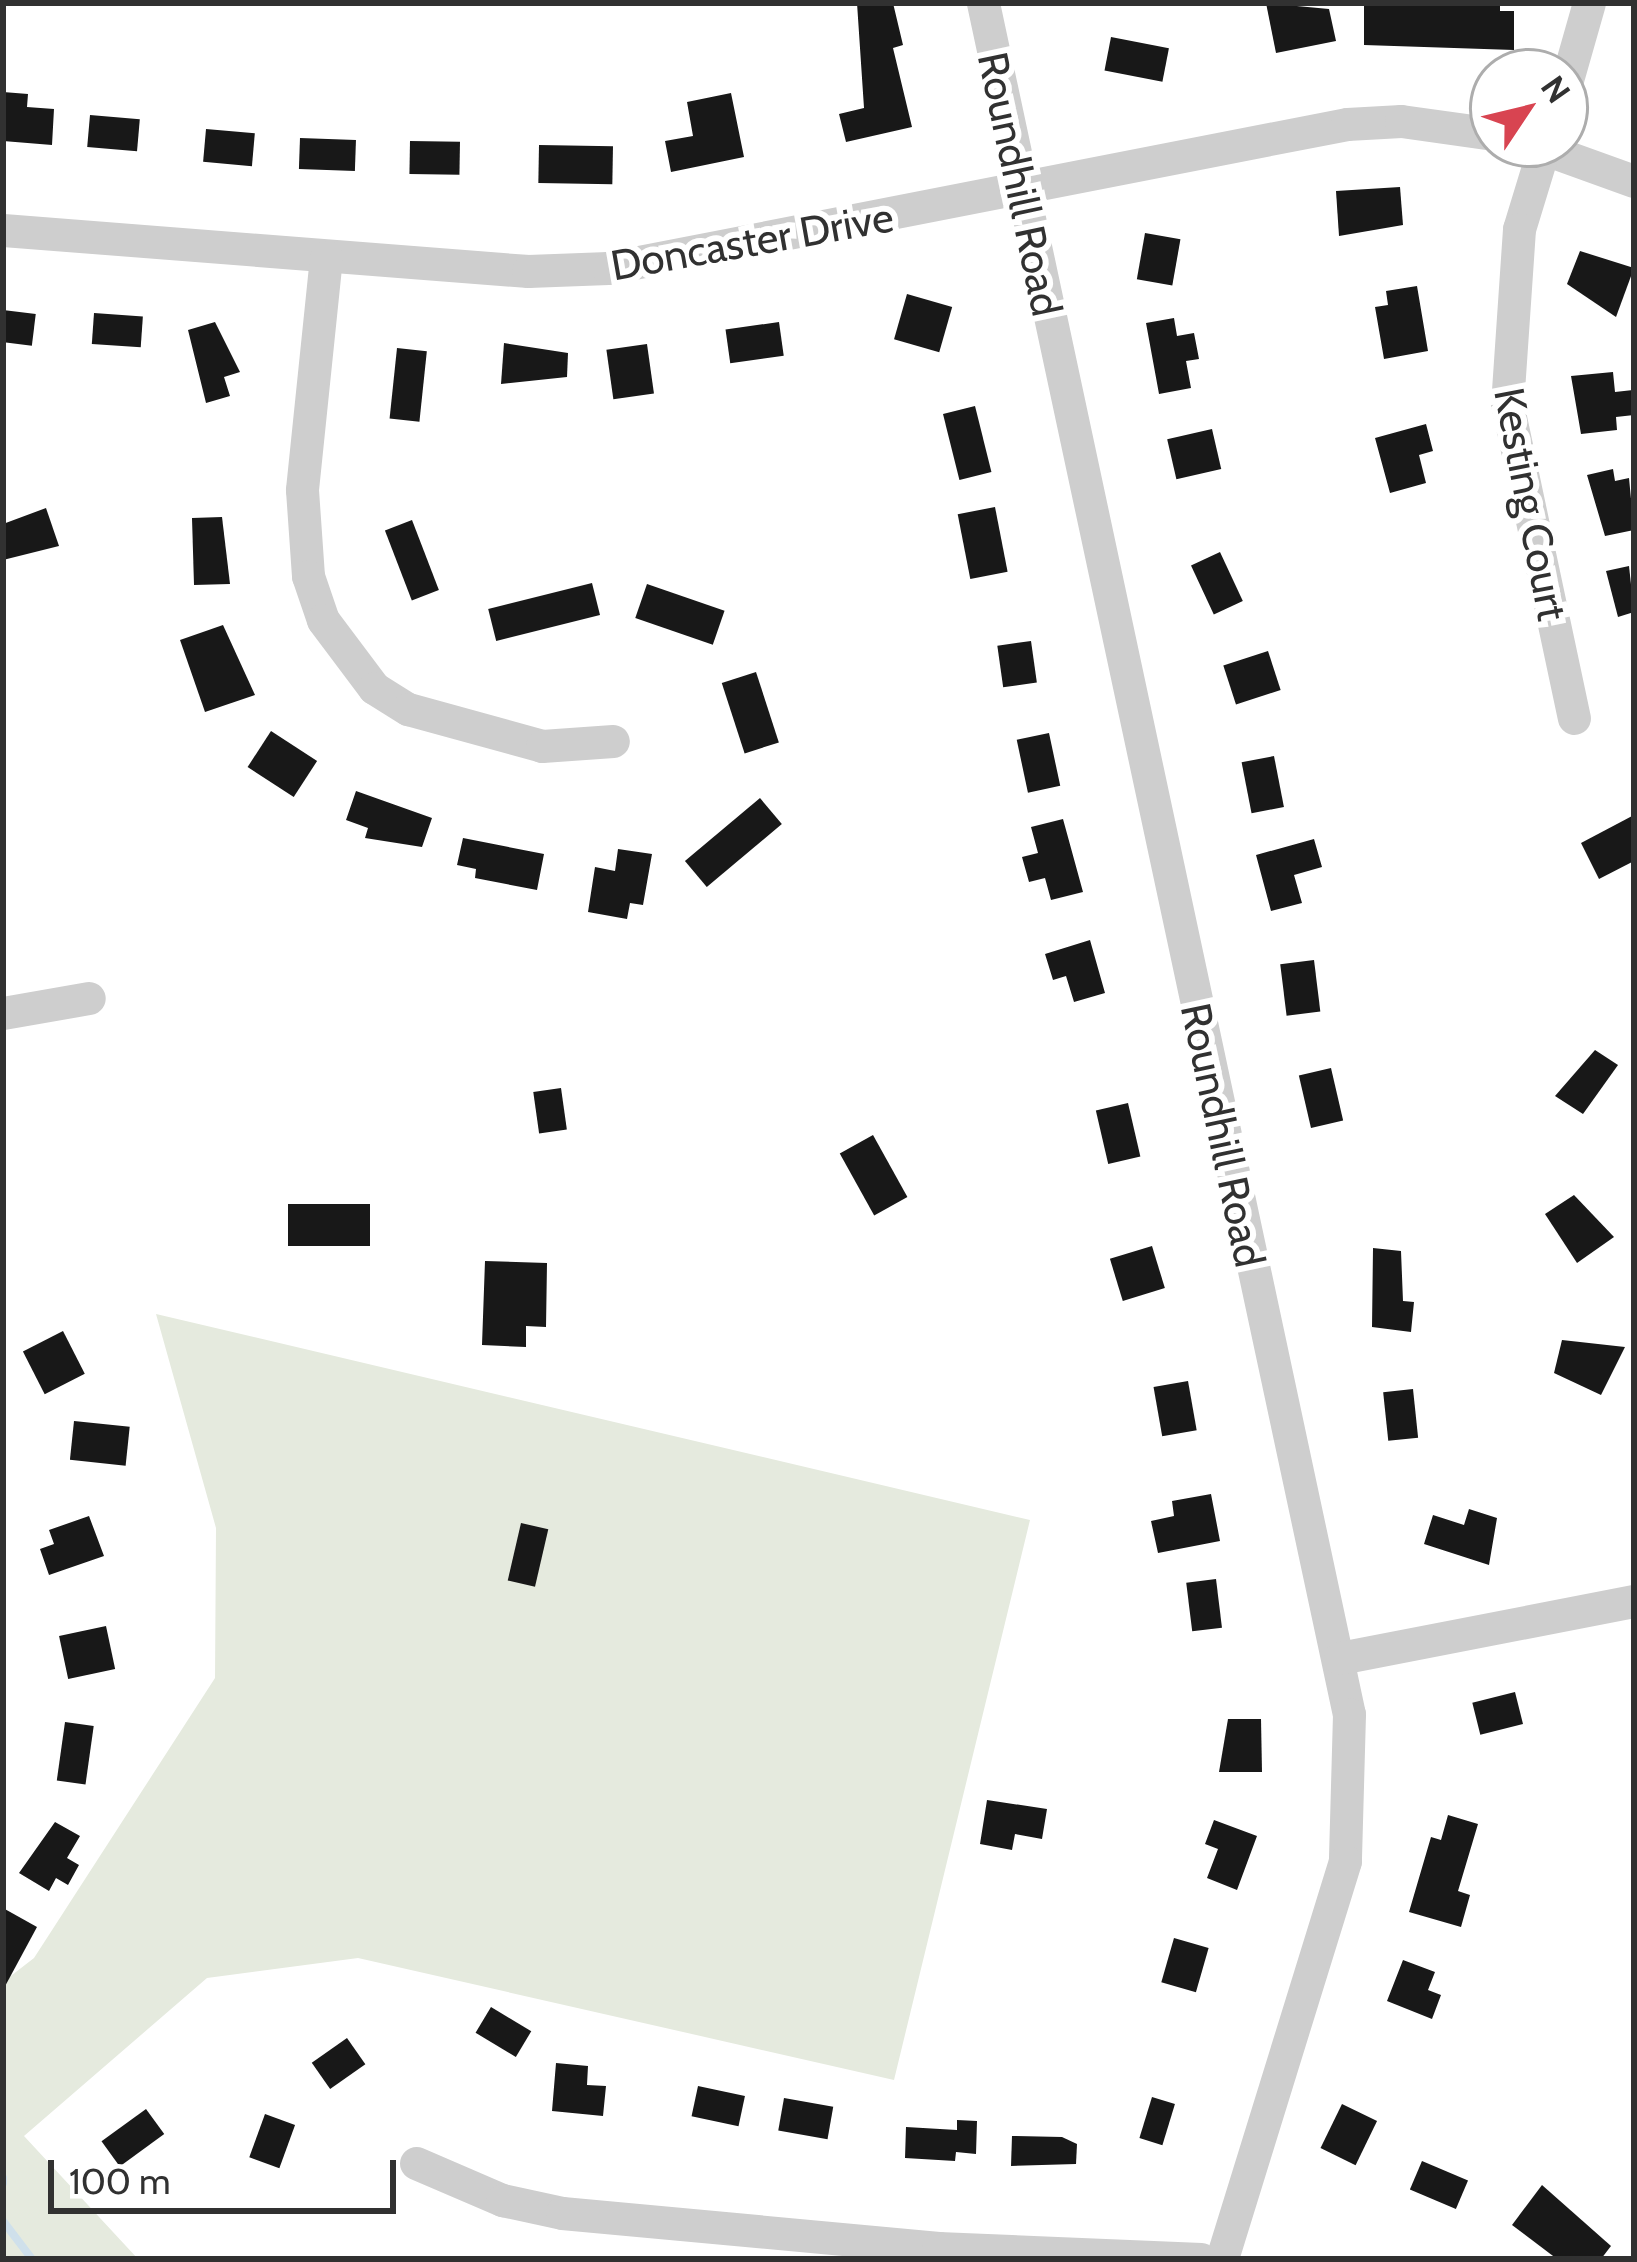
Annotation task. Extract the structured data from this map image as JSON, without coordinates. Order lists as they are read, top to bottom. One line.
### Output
{"streets":{"street":["Roundhill Road","Doncaster Drive","Kesting Court"]},"crossings":[["Roundhill Road","Doncaster Drive"]],"scale_bar":"100 m","north":"top right"}
